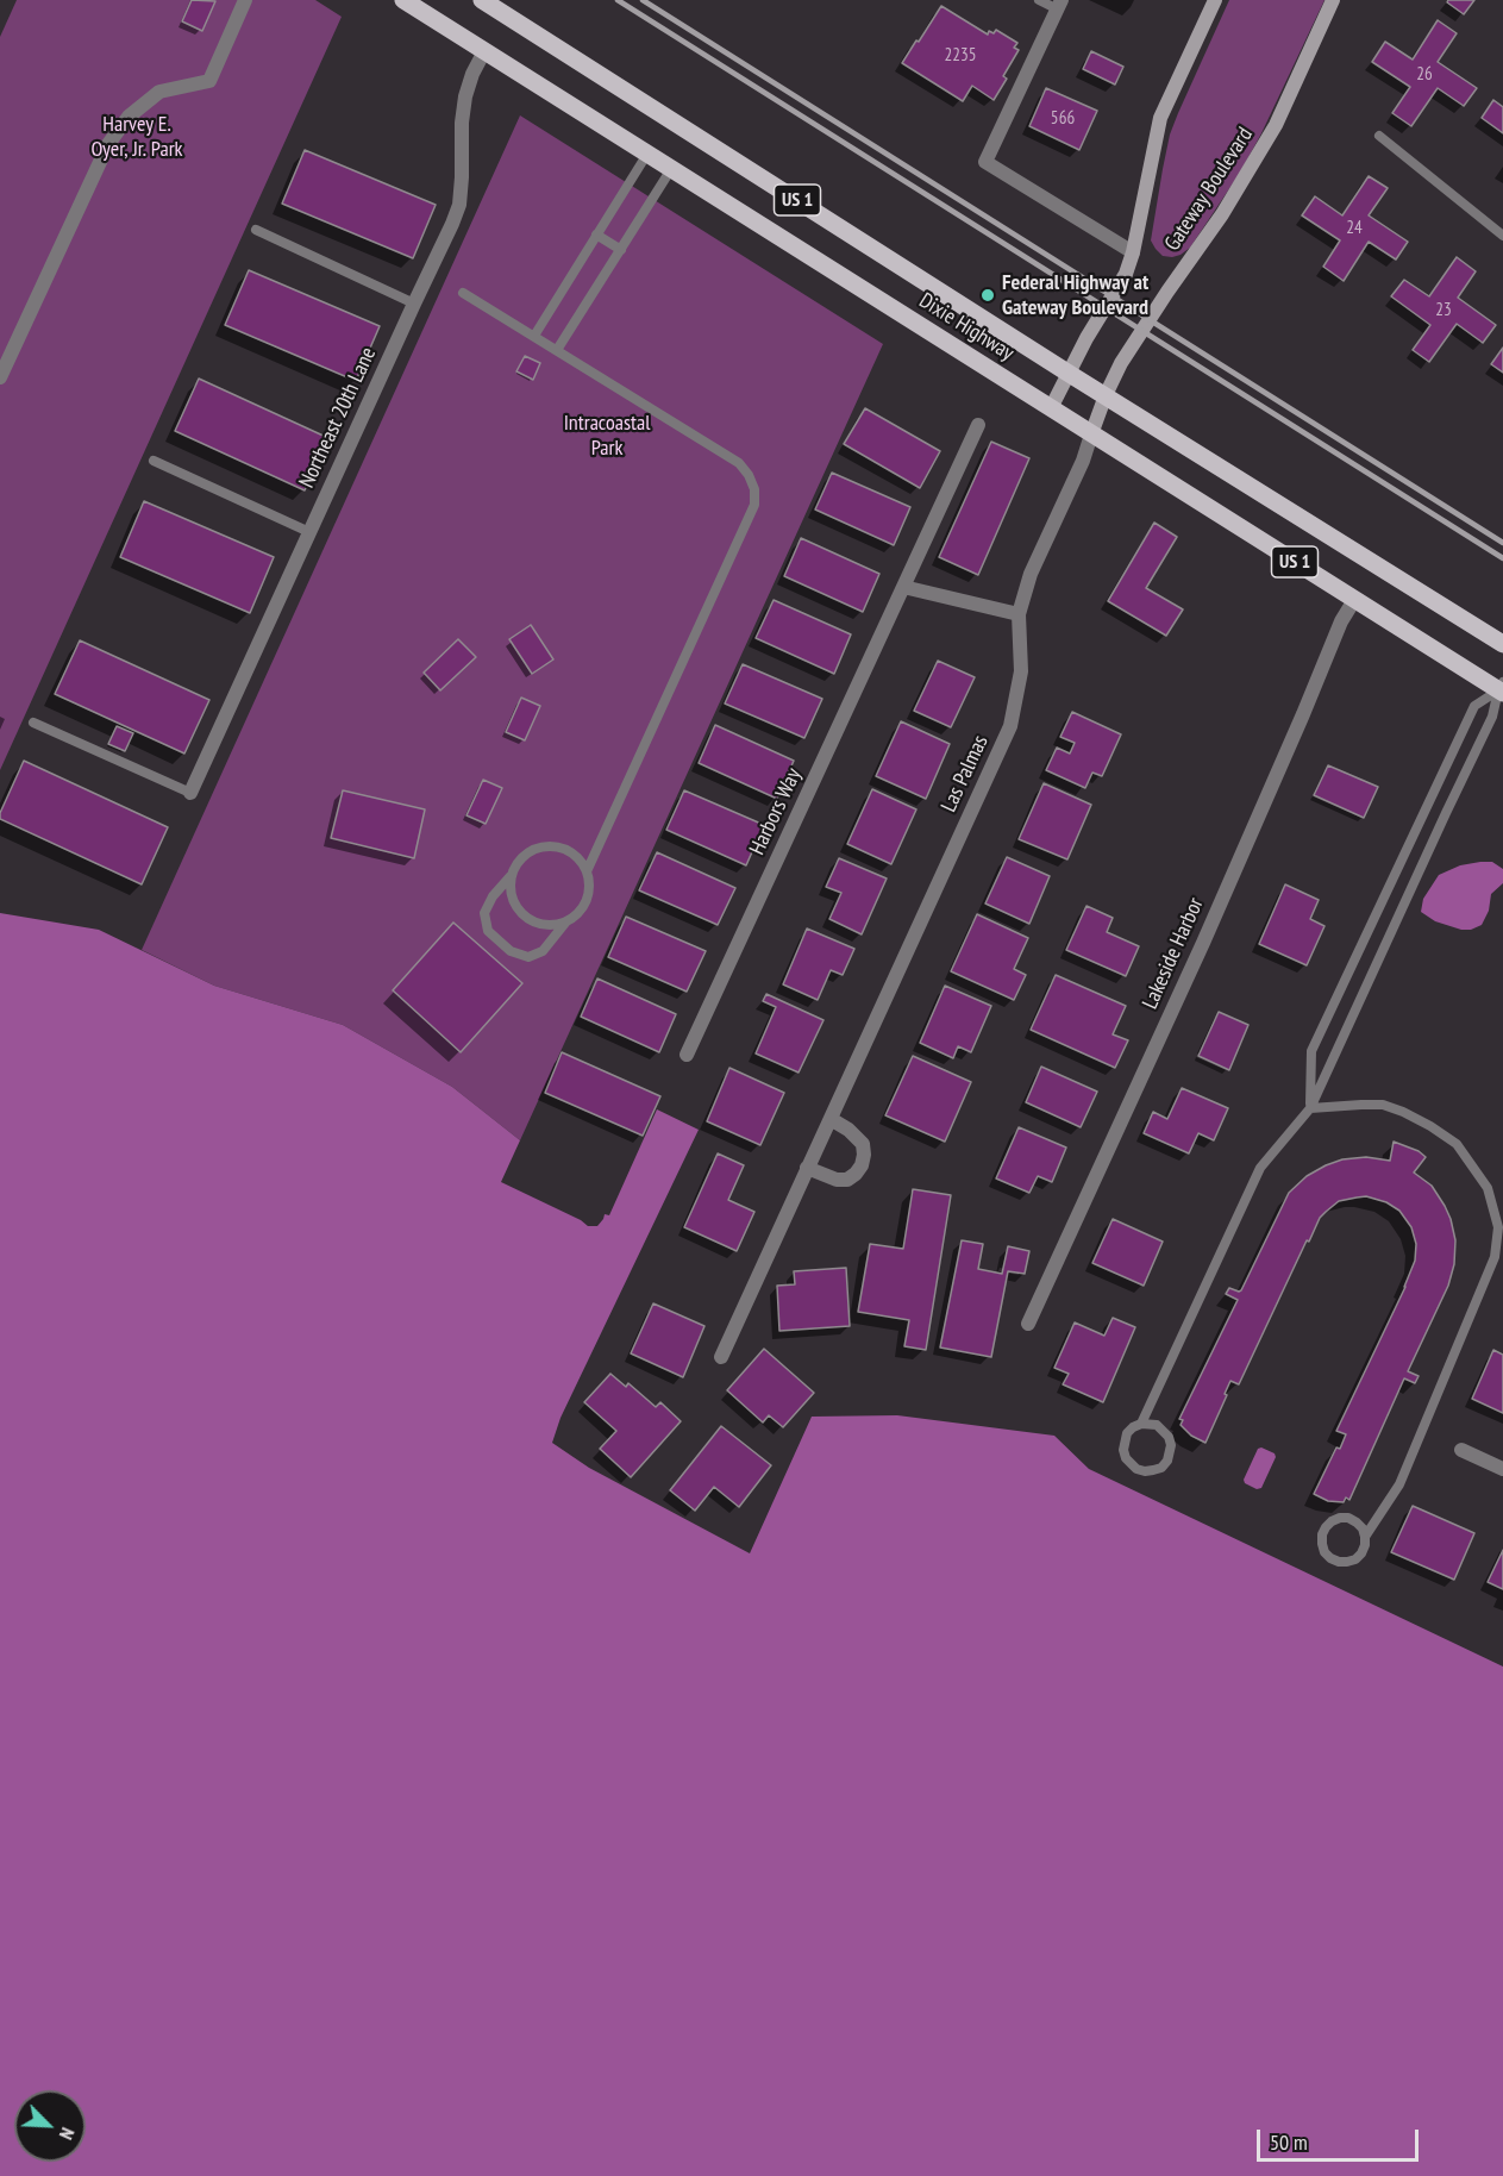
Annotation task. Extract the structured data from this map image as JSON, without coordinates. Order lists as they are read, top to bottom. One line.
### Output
{"streets":{"main road":["Gateway Boulevard","US 1","Dixie Highway"],"street":["Northeast 20th Lane","Las Palmas","Harbors Way","Lakeside Harbor"]},"crossings":[["Gateway Boulevard","Dixie Highway"],["Gateway Boulevard","Las Palmas"],["Dixie Highway","Northeast 20th Lane"],["Dixie Highway","Las Palmas"],["Dixie Highway","Lakeside Harbor"]],"parks":["Harvey E. Oyer, Jr. Park","Intracoastal Park"],"places":["Federal Highway at Gateway Boulevard"],"house_numbers":["2235","26","566","24","23"],"scale_bar":"50 m","north":"bottom right"}
